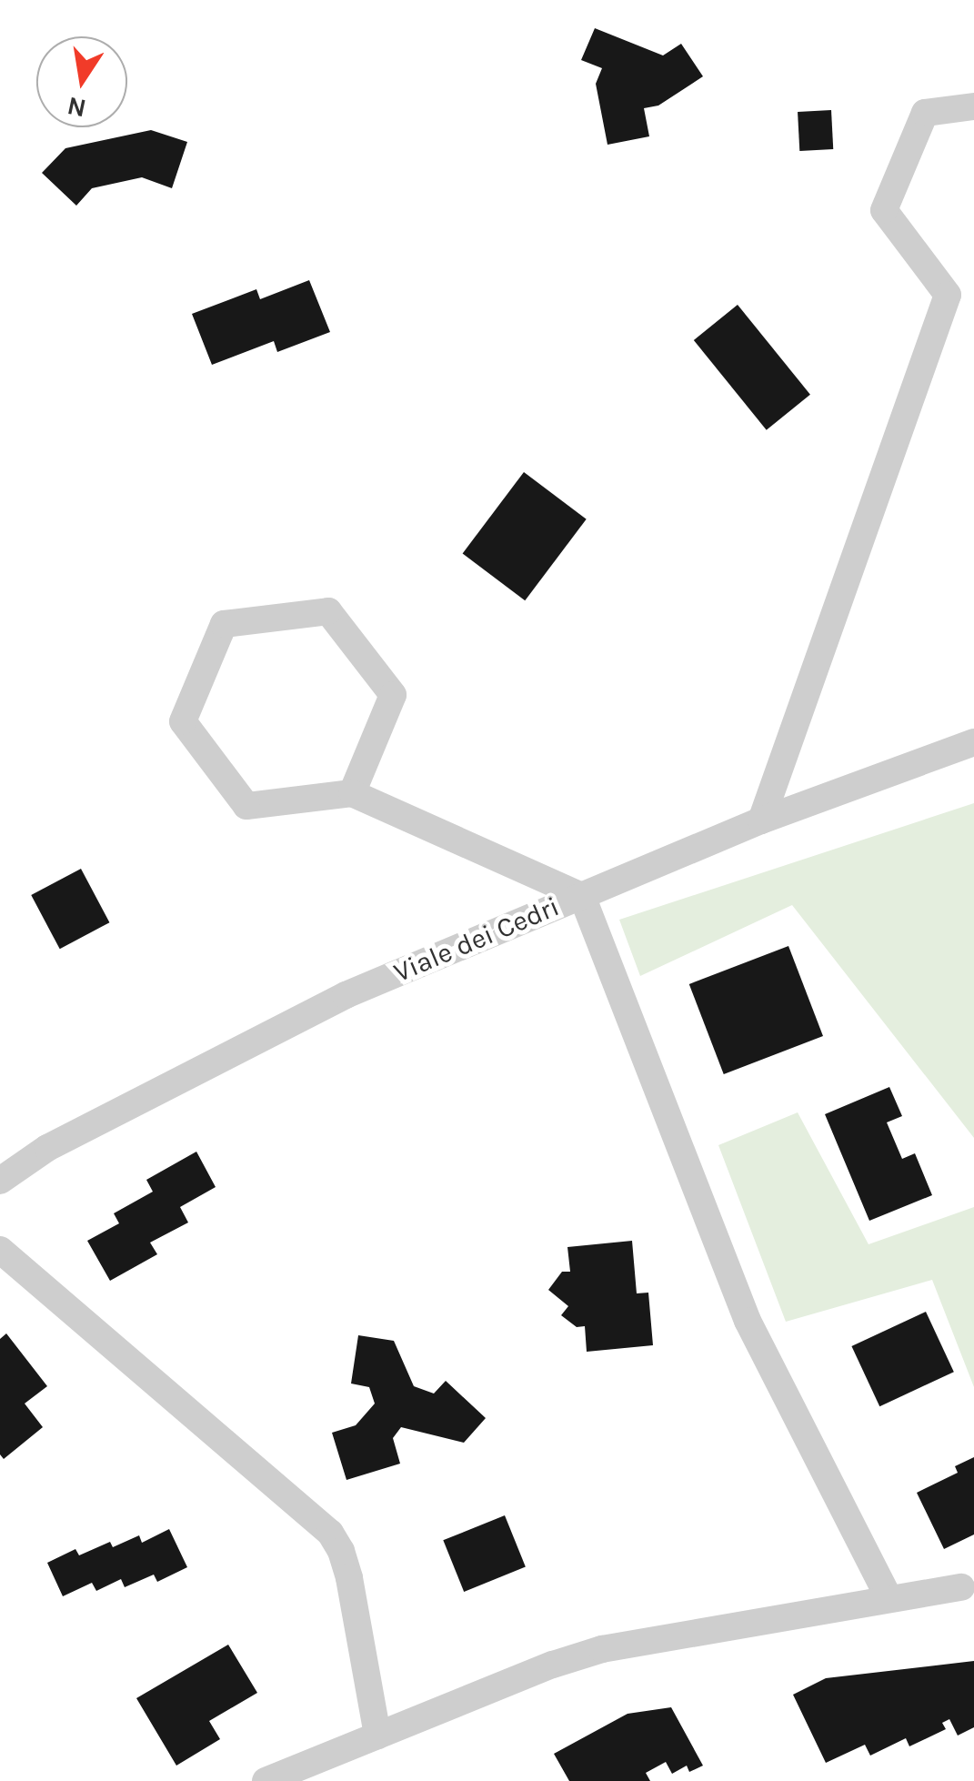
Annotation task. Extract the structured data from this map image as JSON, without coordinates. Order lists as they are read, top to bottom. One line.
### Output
{"streets":{"street":["Viale dei Cedri"]},"north":"bottom"}
